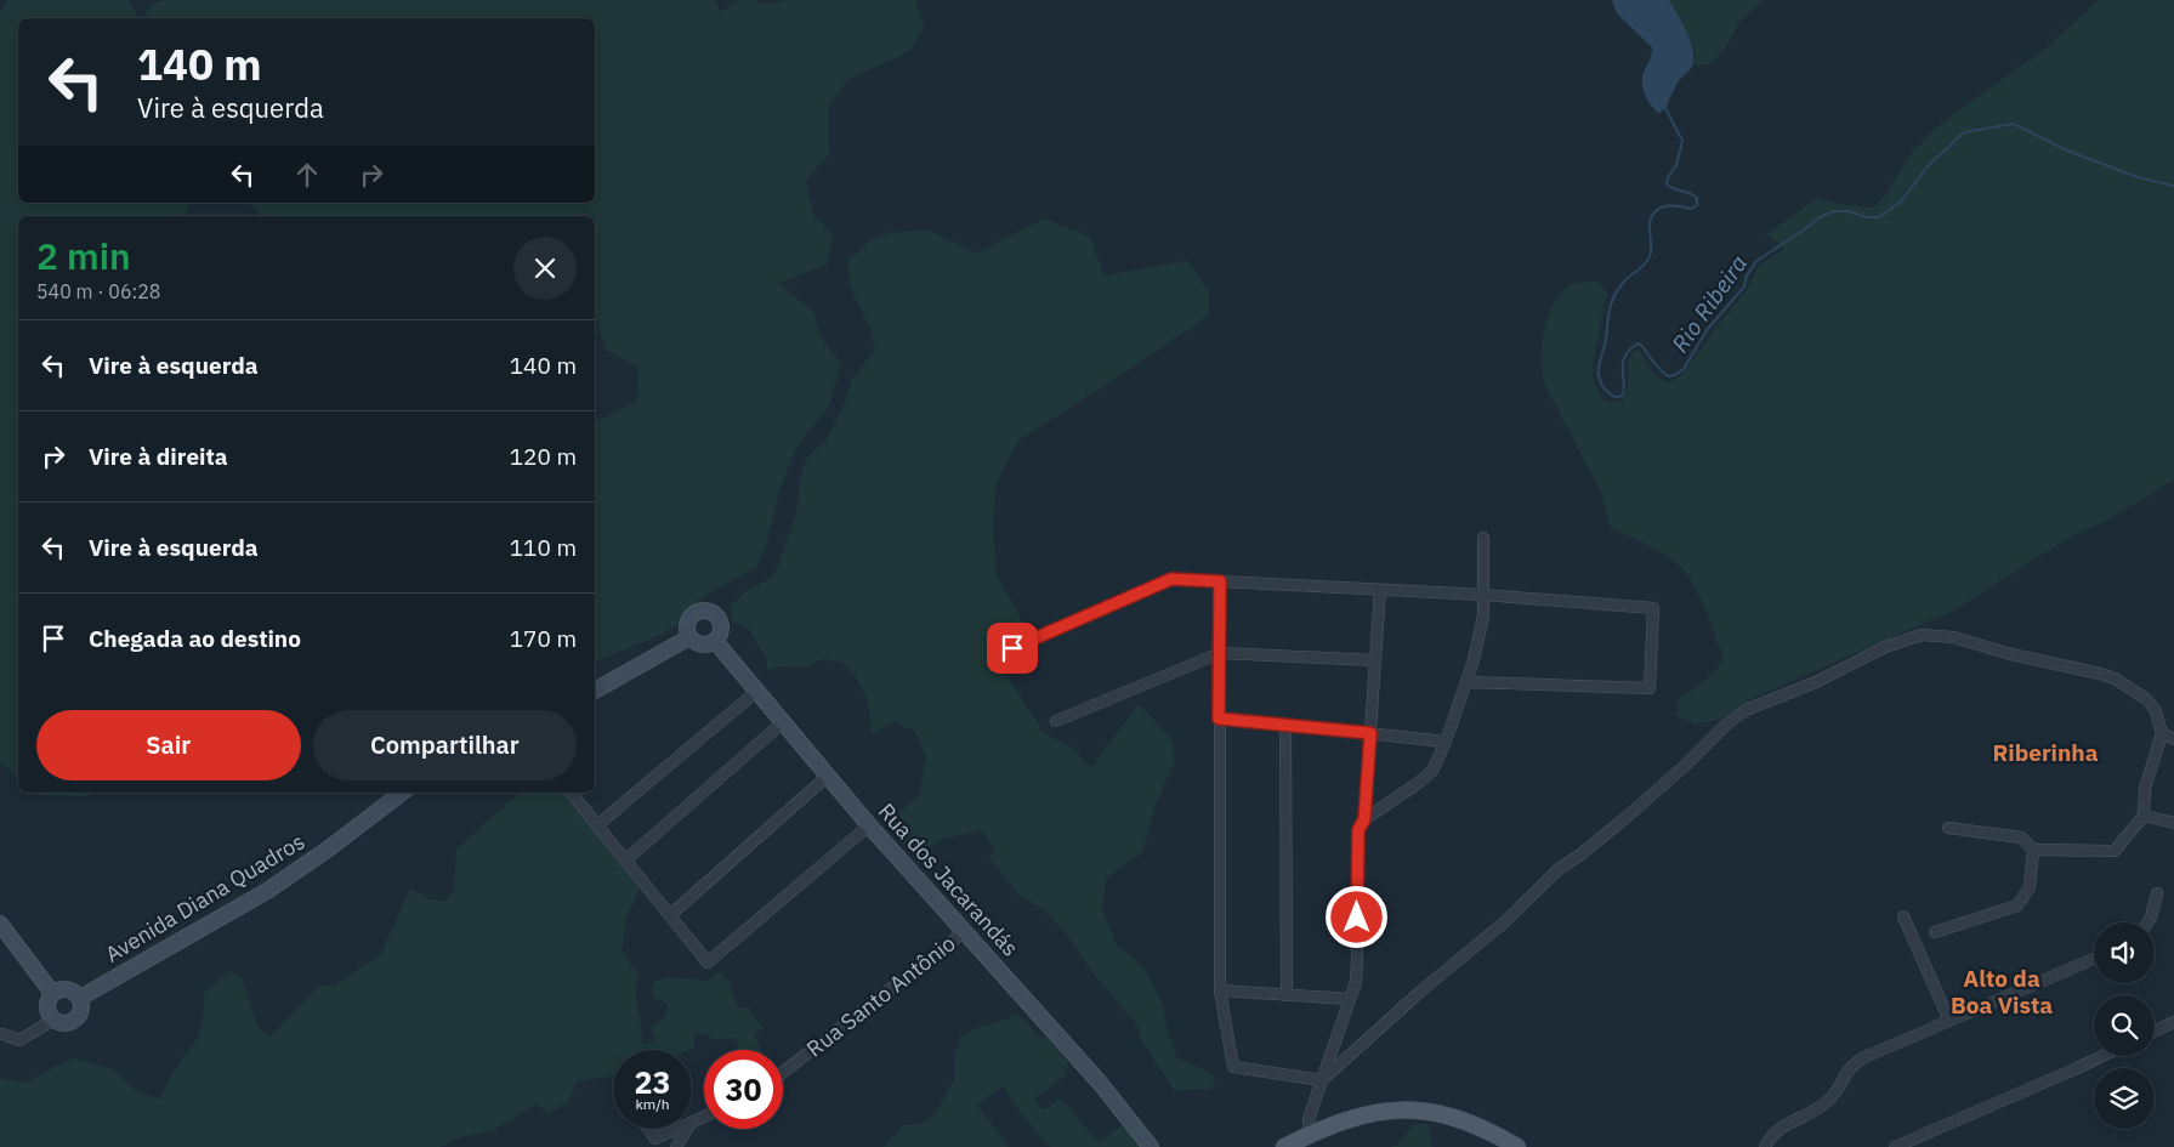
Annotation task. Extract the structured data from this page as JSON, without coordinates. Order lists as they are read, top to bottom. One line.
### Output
{"streets":{"street":["Rua dos Jacarandás","Avenida Diana Quadros","Rua Santo Antônio"]},"crossings":[["Rua dos Jacarandás","Rua Santo Antônio"]],"districts":["Riberinha","Alto da Boa Vista"],"water":["Rio Ribeira"],"page":{"turn":["140 m","Vire à esquerda"],"heading":["2 min","540 m · 06:28"],"list":[{"name":"Vire à esquerda","value":"140 m"},{"name":"Vire à direita","value":"120 m"},{"name":"Vire à esquerda","value":"110 m"},{"name":"Chegada ao destino","value":"170 m"}],"buttons":["Sair","Compartilhar"],"speed":"23 km/h","limit":"30"}}
